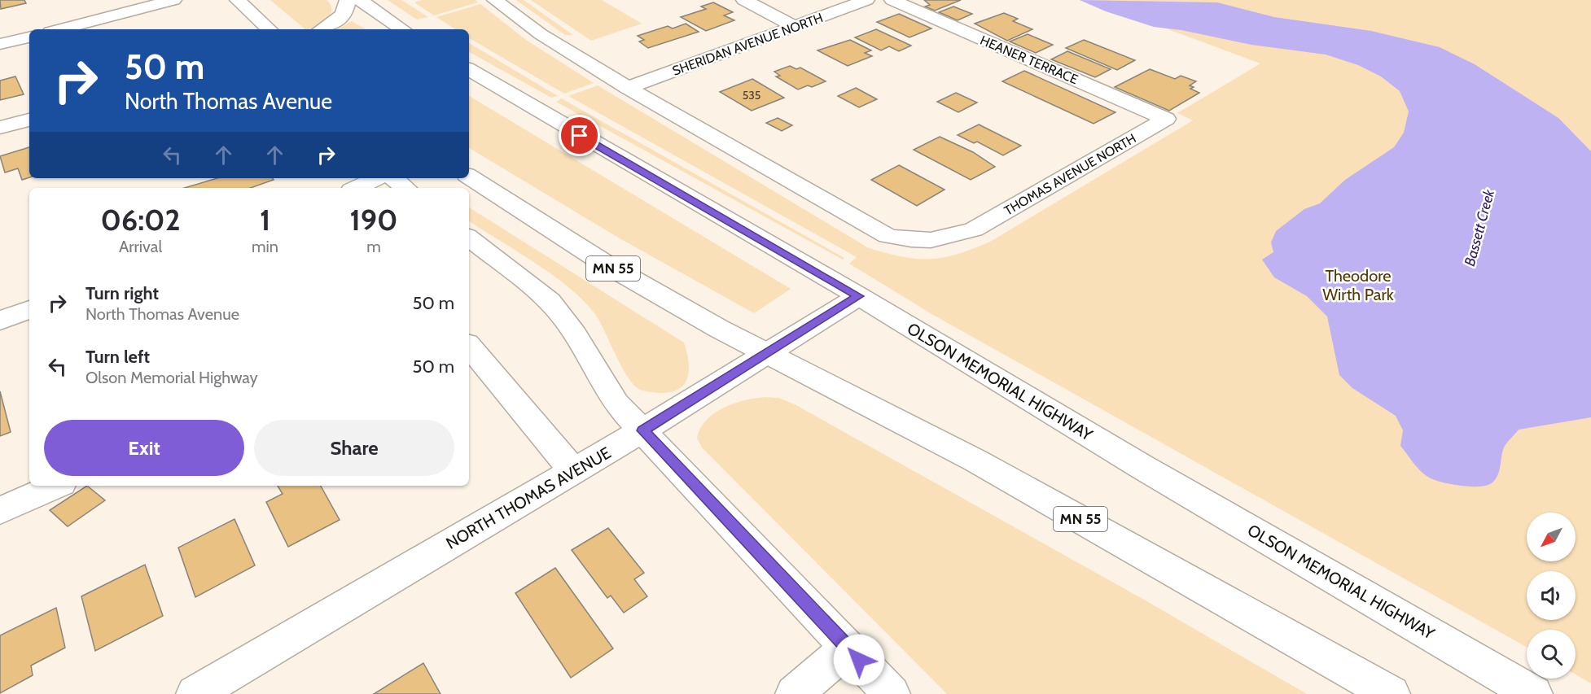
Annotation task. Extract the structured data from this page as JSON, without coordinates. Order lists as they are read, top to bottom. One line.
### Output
{"streets":{"street":["SHERIDAN AVENUE NORTH","HEANER TERRACE","THOMAS AVENUE NORTH","MN 55","OLSON MEMORIAL HIGHWAY","NORTH THOMAS AVENUE"]},"crossings":[["SHERIDAN AVENUE NORTH","THOMAS AVENUE NORTH"],["HEANER TERRACE","THOMAS AVENUE NORTH"],["MN 55","NORTH THOMAS AVENUE"],["OLSON MEMORIAL HIGHWAY","NORTH THOMAS AVENUE"]],"water":["Bassett Creek"],"parks":["Theodore Wirth Park"],"house_numbers":["535"],"north":"bottom left","page":{"turn":["50 m","North Thomas Avenue"],"eta":["06:02","Arrival","1","min","190","m"],"list":[{"name":"Turn right","note":"North Thomas Avenue","value":"50 m"},{"name":"Turn left","note":"Olson Memorial Highway","value":"50 m"}],"buttons":["Exit","Share"]}}
